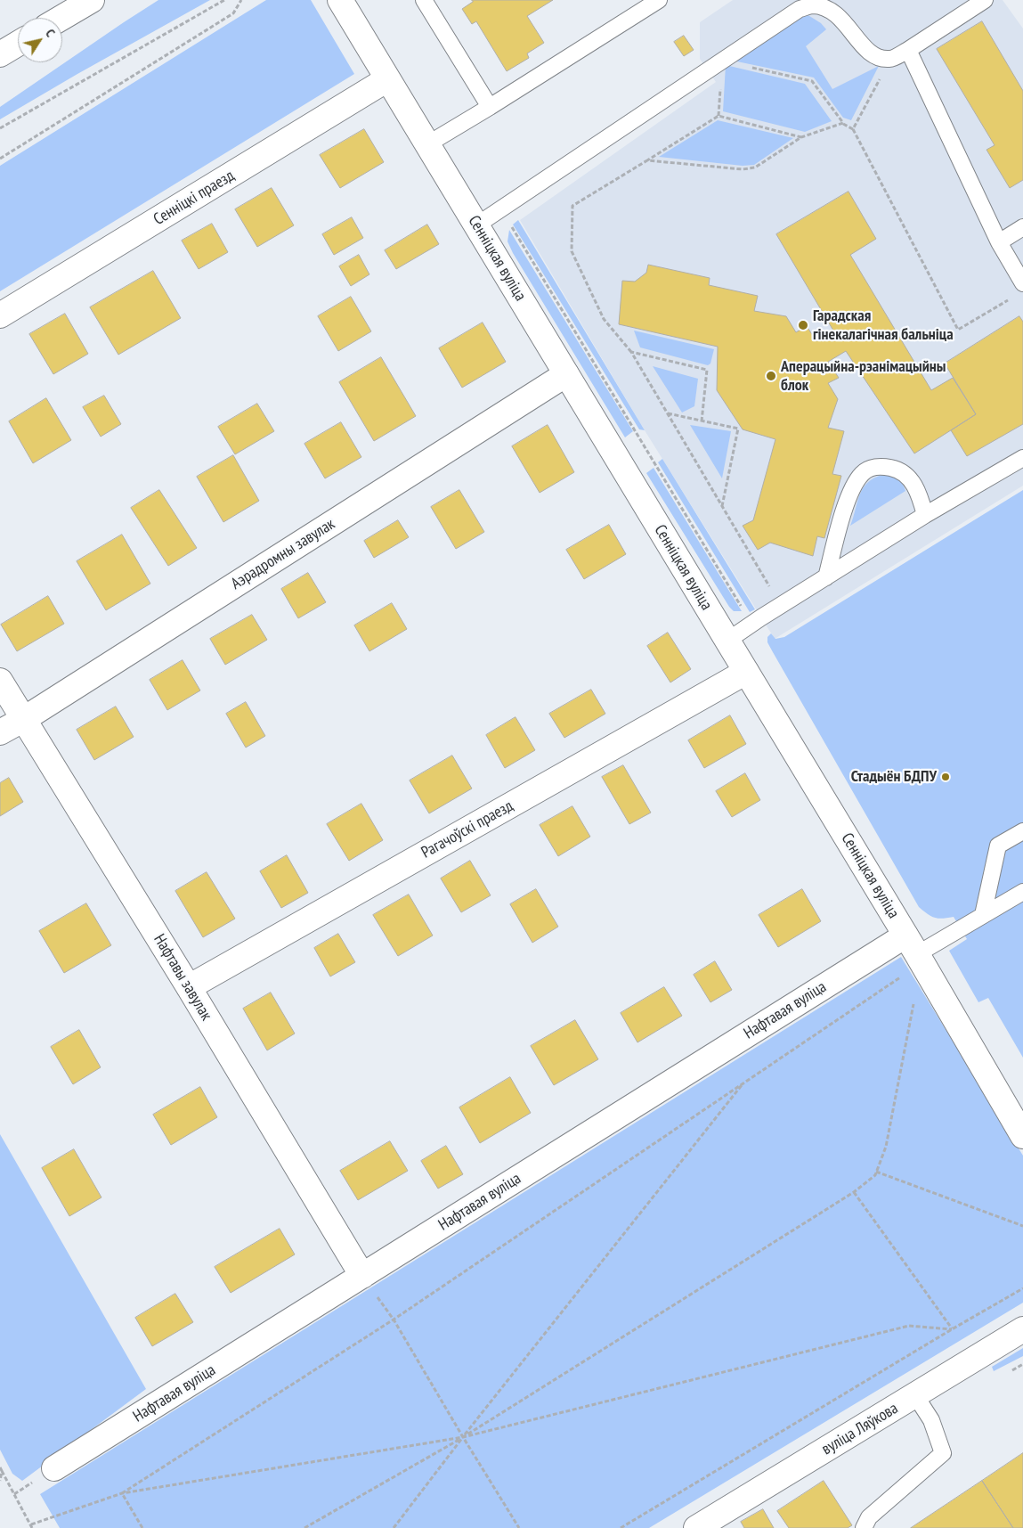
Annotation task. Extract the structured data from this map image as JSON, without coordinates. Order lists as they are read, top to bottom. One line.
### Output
{"streets":{"street":["Сенніцкі праезд","Сенніцкая вуліца","Аэрадромны завулак","Рагачоўскі праезд","Нафтавы завулак","Нафтавая вуліца","вуліца Ляўкова"]},"crossings":[["Сенніцкі праезд","Сенніцкая вуліца"],["Сенніцкая вуліца","Аэрадромны завулак"],["Сенніцкая вуліца","Рагачоўскі праезд"],["Сенніцкая вуліца","Нафтавая вуліца"],["Аэрадромны завулак","Нафтавы завулак"],["Рагачоўскі праезд","Нафтавы завулак"],["Нафтавы завулак","Нафтавая вуліца"]],"places":["Гарадская гінекалагічная бальніца","Аперацыйна-рэанімацыйны блок","Стадыён БДПУ"],"north":"top right"}
